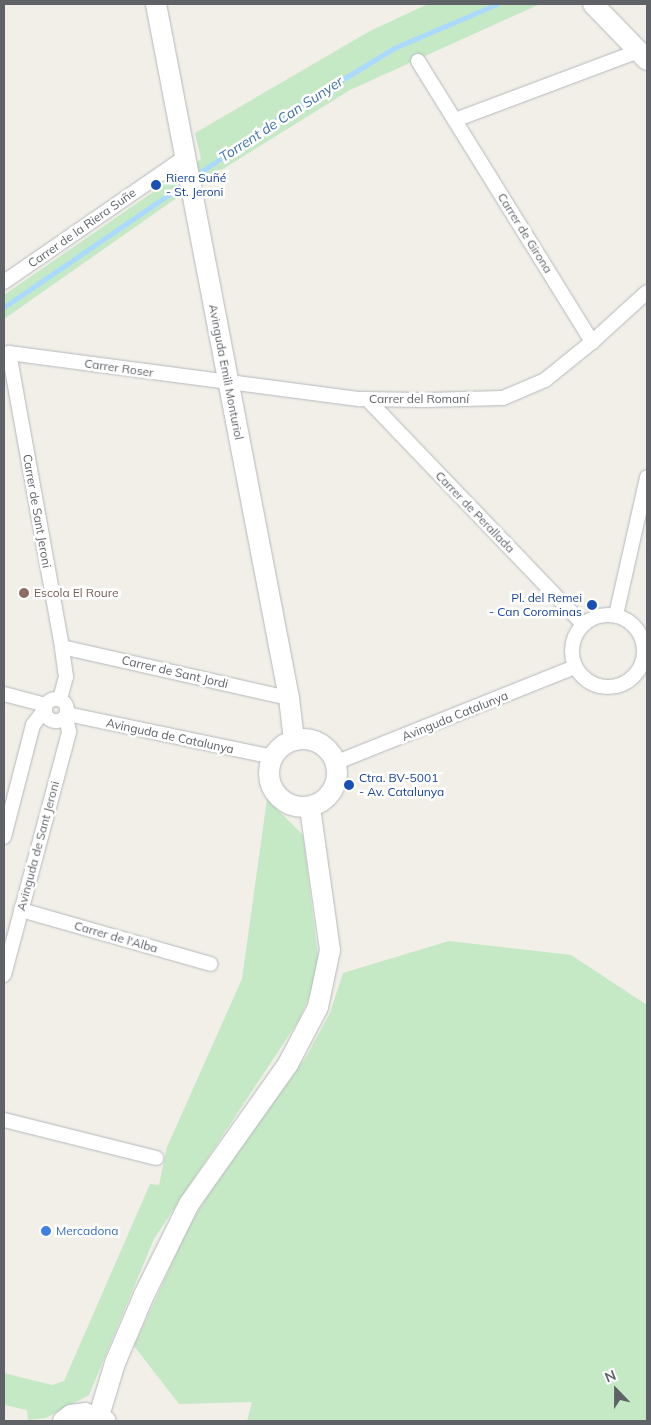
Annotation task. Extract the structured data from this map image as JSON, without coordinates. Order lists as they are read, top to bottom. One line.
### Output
{"streets":{"street":["Carrer de la Riera Suñe","Carrer de Girona","Carrer Roser","Avinguda Emili Monturiol","Carrer del Romaní","Carrer de Sant Jeroni","Carrer de Perallada","Carrer de Sant Jordi","Avinguda Catalunya","Avinguda de Catalunya","Avinguda de Sant Jeroni","Carrer de l'Alba"]},"crossings":[["Carrer de la Riera Suñe","Avinguda Emili Monturiol"],["Carrer de Girona","Carrer del Romaní"],["Carrer Roser","Avinguda Emili Monturiol"],["Carrer Roser","Carrer del Romaní"],["Carrer Roser","Carrer de Sant Jeroni"],["Avinguda Emili Monturiol","Carrer del Romaní"],["Avinguda Emili Monturiol","Carrer de Sant Jordi"],["Avinguda Emili Monturiol","Avinguda Catalunya"],["Avinguda Emili Monturiol","Avinguda de Catalunya"],["Carrer del Romaní","Carrer de Perallada"],["Carrer de Sant Jeroni","Carrer de Sant Jordi"],["Carrer de Sant Jeroni","Avinguda de Catalunya"],["Carrer de Sant Jeroni","Avinguda de Sant Jeroni"],["Carrer de Perallada","Avinguda Catalunya"],["Avinguda Catalunya","Avinguda de Catalunya"],["Avinguda de Catalunya","Avinguda de Sant Jeroni"],["Avinguda de Sant Jeroni","Carrer de l'Alba"]],"water":["Torrent de Can Sunyer"],"places":["Riera Suñé - St. Jeroni","Escola El Roure","Pl. del Remei - Can Corominas","Ctra. BV-5001 - Av. Catalunya","Mercadona"],"north":"top"}
